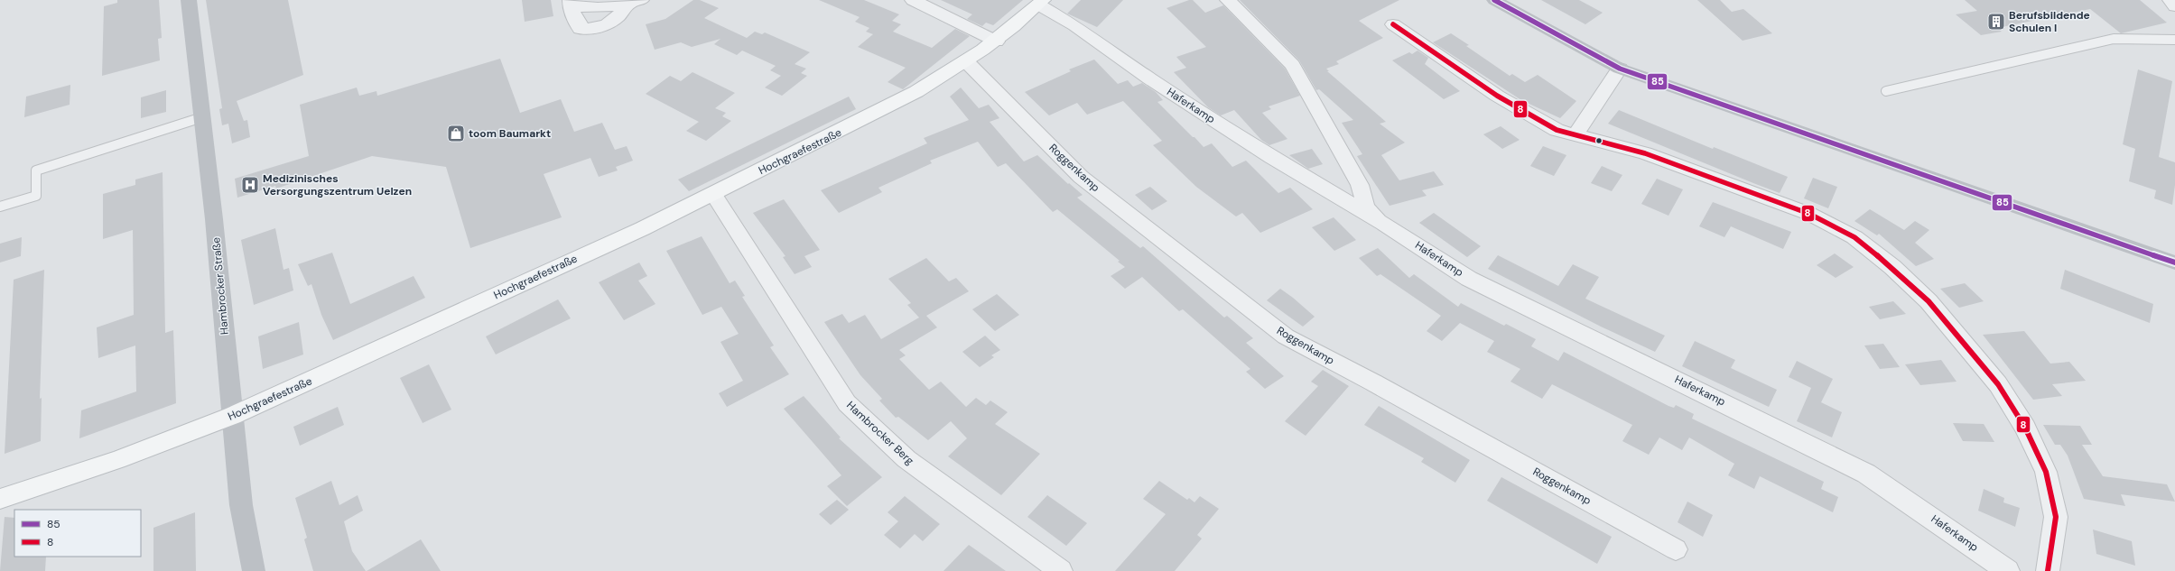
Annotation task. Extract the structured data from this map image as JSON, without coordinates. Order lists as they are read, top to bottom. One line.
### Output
{"streets":{"main road":["Hochgraefestraße"],"street":["Haferkamp","Roggenkamp","Hambrocker Straße","Hambrocker Berg"]},"crossings":[["Haferkamp","Hochgraefestraße"],["Hochgraefestraße","Roggenkamp"],["Hochgraefestraße","Hambrocker Straße"],["Hochgraefestraße","Hambrocker Berg"]],"places":{"building":["Berufsbildende Schulen I"],"shop":["toom Baumarkt"],"hospital":["Medizinisches Versorgungszentrum Uelzen"]},"lines":["transit line 85","transit line 8"],"legend":["85","8"]}
